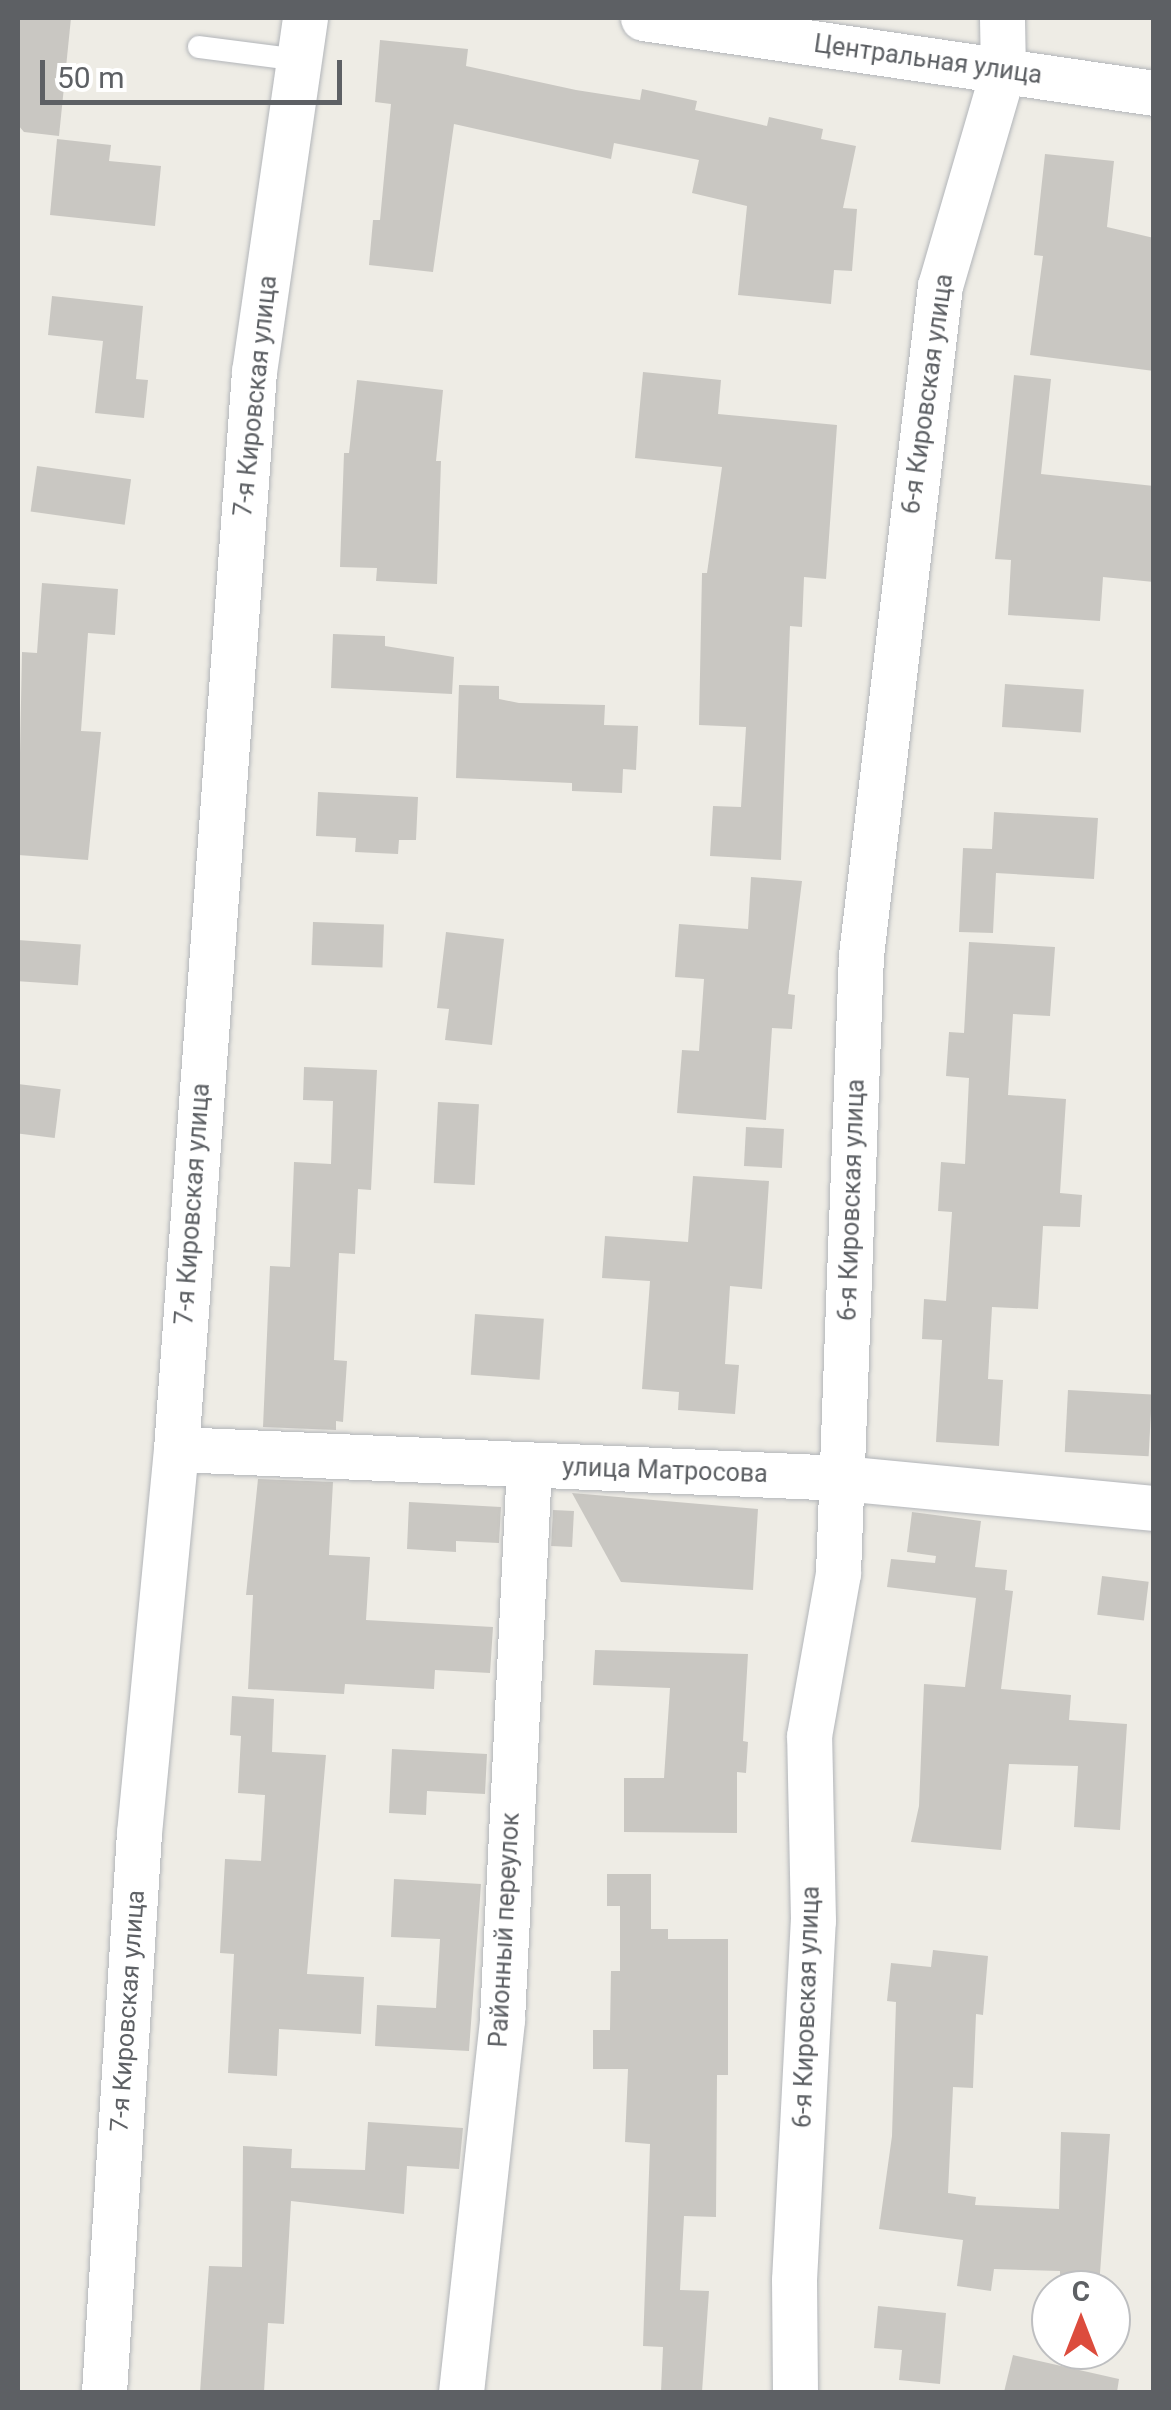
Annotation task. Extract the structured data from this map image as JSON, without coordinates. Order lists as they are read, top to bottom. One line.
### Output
{"streets":{"street":["Центральная улица","6-я Кировская улица","7-я Кировская улица","улица Матросова","Районный переулок"]},"crossings":[["Центральная улица","6-я Кировская улица"],["6-я Кировская улица","улица Матросова"],["7-я Кировская улица","улица Матросова"],["улица Матросова","Районный переулок"]],"scale_bar":"50 m","north":"top"}
